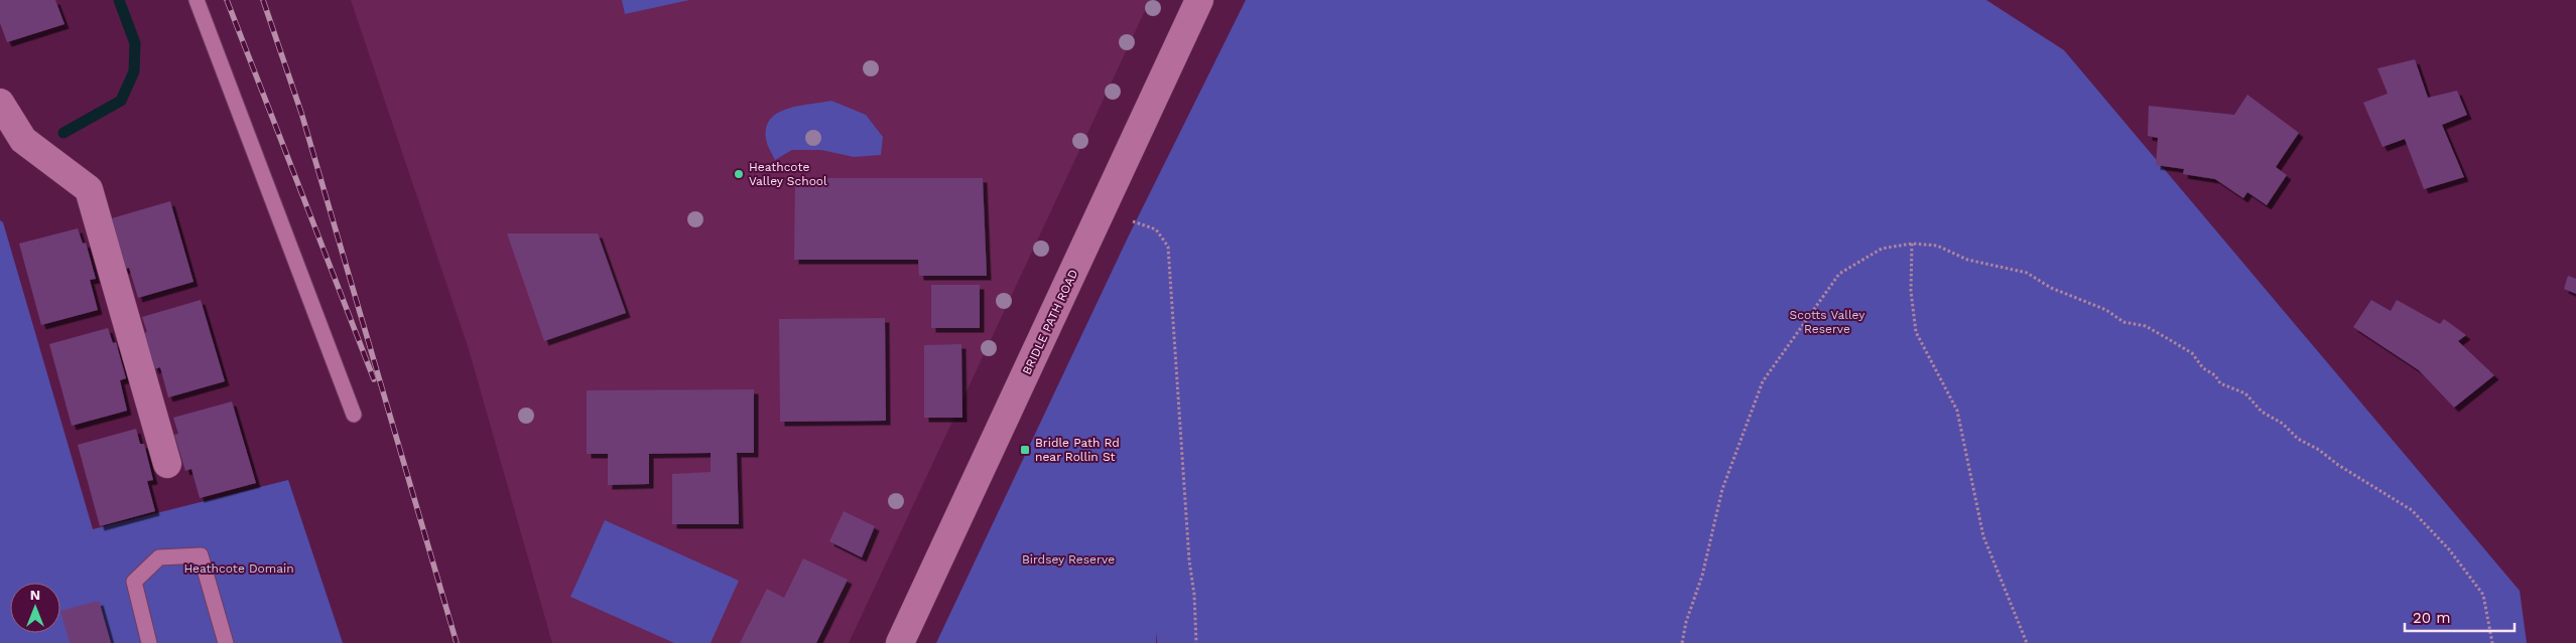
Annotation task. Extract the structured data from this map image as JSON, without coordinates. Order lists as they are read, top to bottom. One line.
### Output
{"streets":{"street":["BRIDLE PATH ROAD"]},"parks":["Scotts Valley Reserve","Birdsey Reserve","Heathcote Domain"],"places":{"other":["Heathcote Valley School"],"transit":["Bridle Path Rd near Rollin St"]},"scale_bar":"20 m","north":"top"}
